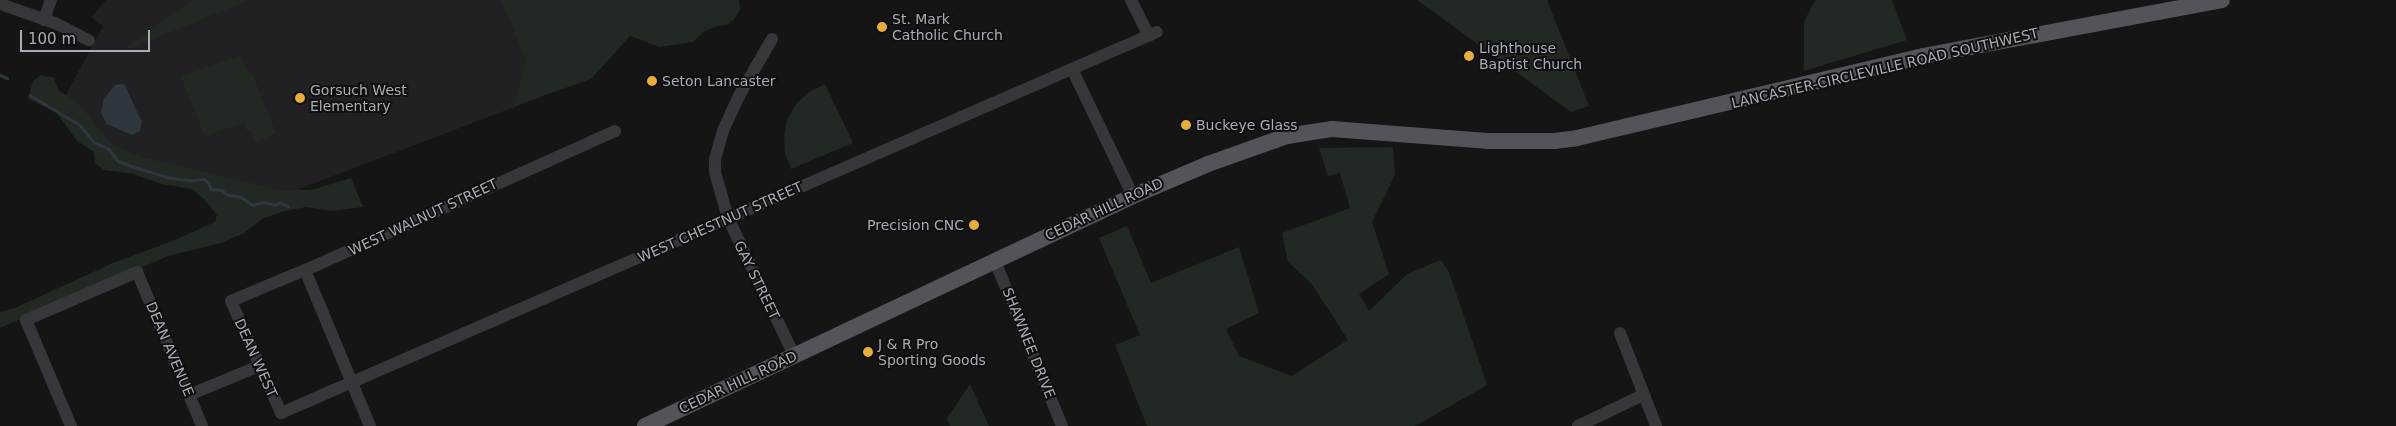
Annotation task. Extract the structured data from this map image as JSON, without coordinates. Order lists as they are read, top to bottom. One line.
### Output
{"streets":{"main road":["LANCASTER-CIRCLEVILLE ROAD SOUTHWEST","CEDAR HILL ROAD"],"street":["WEST WALNUT STREET","WEST CHESTNUT STREET","GAY STREET","SHAWNEE DRIVE","DEAN AVENUE","DEAN WEST"]},"crossings":[["LANCASTER-CIRCLEVILLE ROAD SOUTHWEST","CEDAR HILL ROAD"],["CEDAR HILL ROAD","GAY STREET"],["CEDAR HILL ROAD","SHAWNEE DRIVE"],["WEST WALNUT STREET","DEAN WEST"],["WEST CHESTNUT STREET","GAY STREET"],["WEST CHESTNUT STREET","DEAN WEST"]],"places":["St. Mark Catholic Church","Lighthouse Baptist Church","Seton Lancaster","Gorsuch West Elementary","Buckeye Glass","Precision CNC","J & R Pro Sporting Goods"],"scale_bar":"100 m"}
